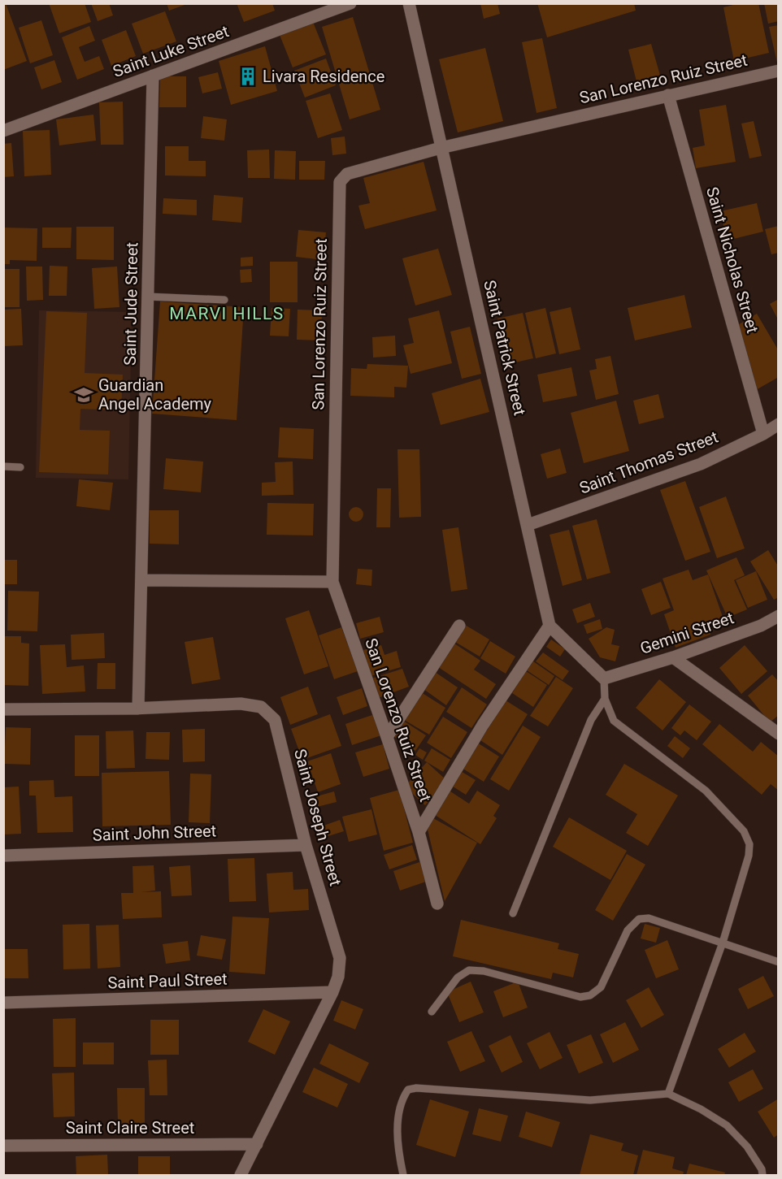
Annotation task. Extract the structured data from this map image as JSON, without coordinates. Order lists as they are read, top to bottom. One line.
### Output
{"streets":{"street":["Saint Luke Street","San Lorenzo Ruiz Street","Saint Nicholas Street","Saint Jude Street","Saint Patrick Street","Saint Thomas Street","Gemini Street","Saint Joseph Street","Saint John Street","Saint Paul Street","Saint Claire Street"]},"crossings":[["Saint Luke Street","Saint Jude Street"],["San Lorenzo Ruiz Street","Saint Nicholas Street"],["San Lorenzo Ruiz Street","Saint Patrick Street"],["Saint Nicholas Street","Saint Thomas Street"],["Saint Jude Street","Saint Joseph Street"],["Saint Patrick Street","Saint Thomas Street"],["Saint Joseph Street","Saint John Street"],["Saint Joseph Street","Saint Paul Street"],["Saint Joseph Street","Saint Claire Street"]],"districts":["MARVI HILLS"],"places":{"building":["Livara Residence"],"school or university":["Guardian Angel Academy"]}}
